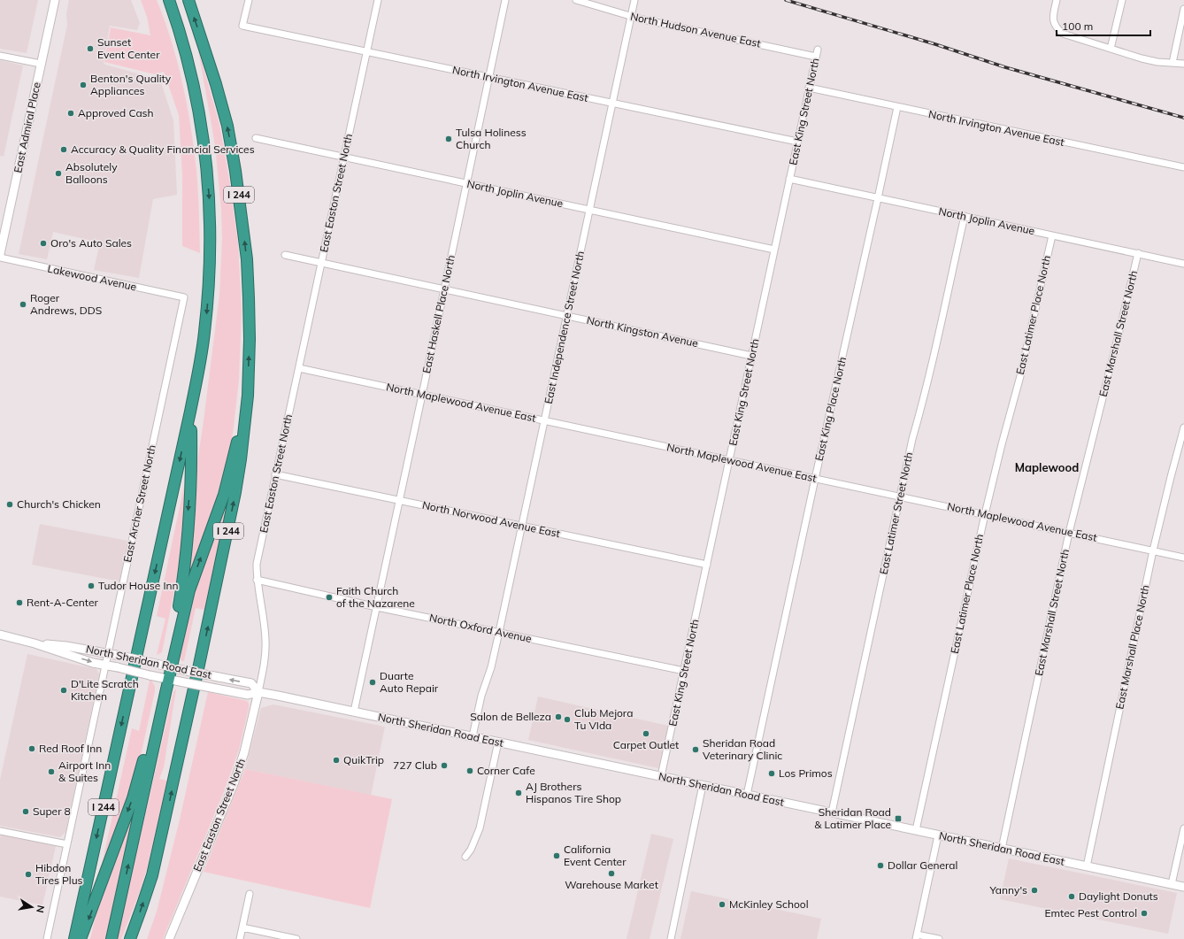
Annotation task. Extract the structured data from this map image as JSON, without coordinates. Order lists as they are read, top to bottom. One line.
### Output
{"streets":{"highway":["I 244"],"main road":["East Admiral Place","East Easton Street North","North Sheridan Road East"],"street":["North Hudson Avenue East","North Irvington Avenue East","East King Street North","North Joplin Avenue","Lakewood Avenue","East Haskell Place North","East Latimer Place North","East Independence Street North","North Kingston Avenue","East Marshall Street North","North Maplewood Avenue East","East King Place North","East Archer Street North","East Latimer Street North","North Norwood Avenue East","North Oxford Avenue","East Marshall Place North"]},"crossings":[["North Hudson Avenue East","East King Street North"],["North Hudson Avenue East","East Independence Street North"],["North Irvington Avenue East","East King Street North"],["North Irvington Avenue East","East Easton Street North"],["North Irvington Avenue East","East Haskell Place North"],["North Irvington Avenue East","East Independence Street North"],["North Irvington Avenue East","East King Place North"],["East King Street North","North Joplin Avenue"],["East King Street North","North Kingston Avenue"],["East King Street North","North Maplewood Avenue East"],["East King Street North","North Norwood Avenue East"],["East King Street North","North Oxford Avenue"],["East King Street North","North Sheridan Road East"],["East Easton Street North","North Joplin Avenue"],["East Easton Street North","North Kingston Avenue"],["East Easton Street North","North Maplewood Avenue East"],["East Easton Street North","North Norwood Avenue East"],["East Easton Street North","North Oxford Avenue"],["East Easton Street North","North Sheridan Road East"],["North Joplin Avenue","East Haskell Place North"],["North Joplin Avenue","East Latimer Place North"],["North Joplin Avenue","East Independence Street North"],["North Joplin Avenue","East Marshall Street North"],["North Joplin Avenue","East King Place North"],["North Joplin Avenue","East Latimer Street North"],["Lakewood Avenue","East Archer Street North"],["East Haskell Place North","North Kingston Avenue"],["East Haskell Place North","North Maplewood Avenue East"],["East Haskell Place North","North Norwood Avenue East"],["East Haskell Place North","North Oxford Avenue"],["East Haskell Place North","North Sheridan Road East"],["East Latimer Place North","North Maplewood Avenue East"],["East Latimer Place North","North Sheridan Road East"],["East Independence Street North","North Kingston Avenue"],["East Independence Street North","North Maplewood Avenue East"],["East Independence Street North","North Norwood Avenue East"],["East Independence Street North","North Oxford Avenue"],["East Independence Street North","North Sheridan Road East"],["East Marshall Street North","North Maplewood Avenue East"],["East Marshall Street North","North Sheridan Road East"],["North Maplewood Avenue East","East King Place North"],["North Maplewood Avenue East","East Latimer Street North"],["North Maplewood Avenue East","East Marshall Place North"],["East King Place North","North Sheridan Road East"],["East Archer Street North","North Sheridan Road East"],["East Latimer Street North","North Sheridan Road East"],["East Marshall Place North","North Sheridan Road East"]],"districts":["Maplewood"],"places":{"other":["Sunset Event Center","Benton's Quality Appliances","Approved Cash","Tulsa Holiness Church","Accuracy & Quality Financial Services","Absolutely Balloons","Oro's Auto Sales","Roger Andrews, DDS","Church's Chicken","Tudor House Inn","Faith Church of the Nazarene","Rent-A-Center","Duarte Auto Repair","D'Lite Scratch Kitchen","Salon de Belleza","Club Mejora Tu VIda","Carpet Outlet","Red Roof Inn","Sheridan Road Veterinary Clinic","QuikTrip","727 Club","Corner Cafe","Airport Inn & Suites","Los Primos","AJ Brothers Hispanos Tire Shop","Super 8","California Event Center","Dollar General","Warehouse Market","Hibdon Tires Plus","Yanny's","Daylight Donuts","McKinley School","Emtec Pest Control"],"transit":["Sheridan Road & Latimer Place"]},"scale_bar":"100 m","north":"right"}
